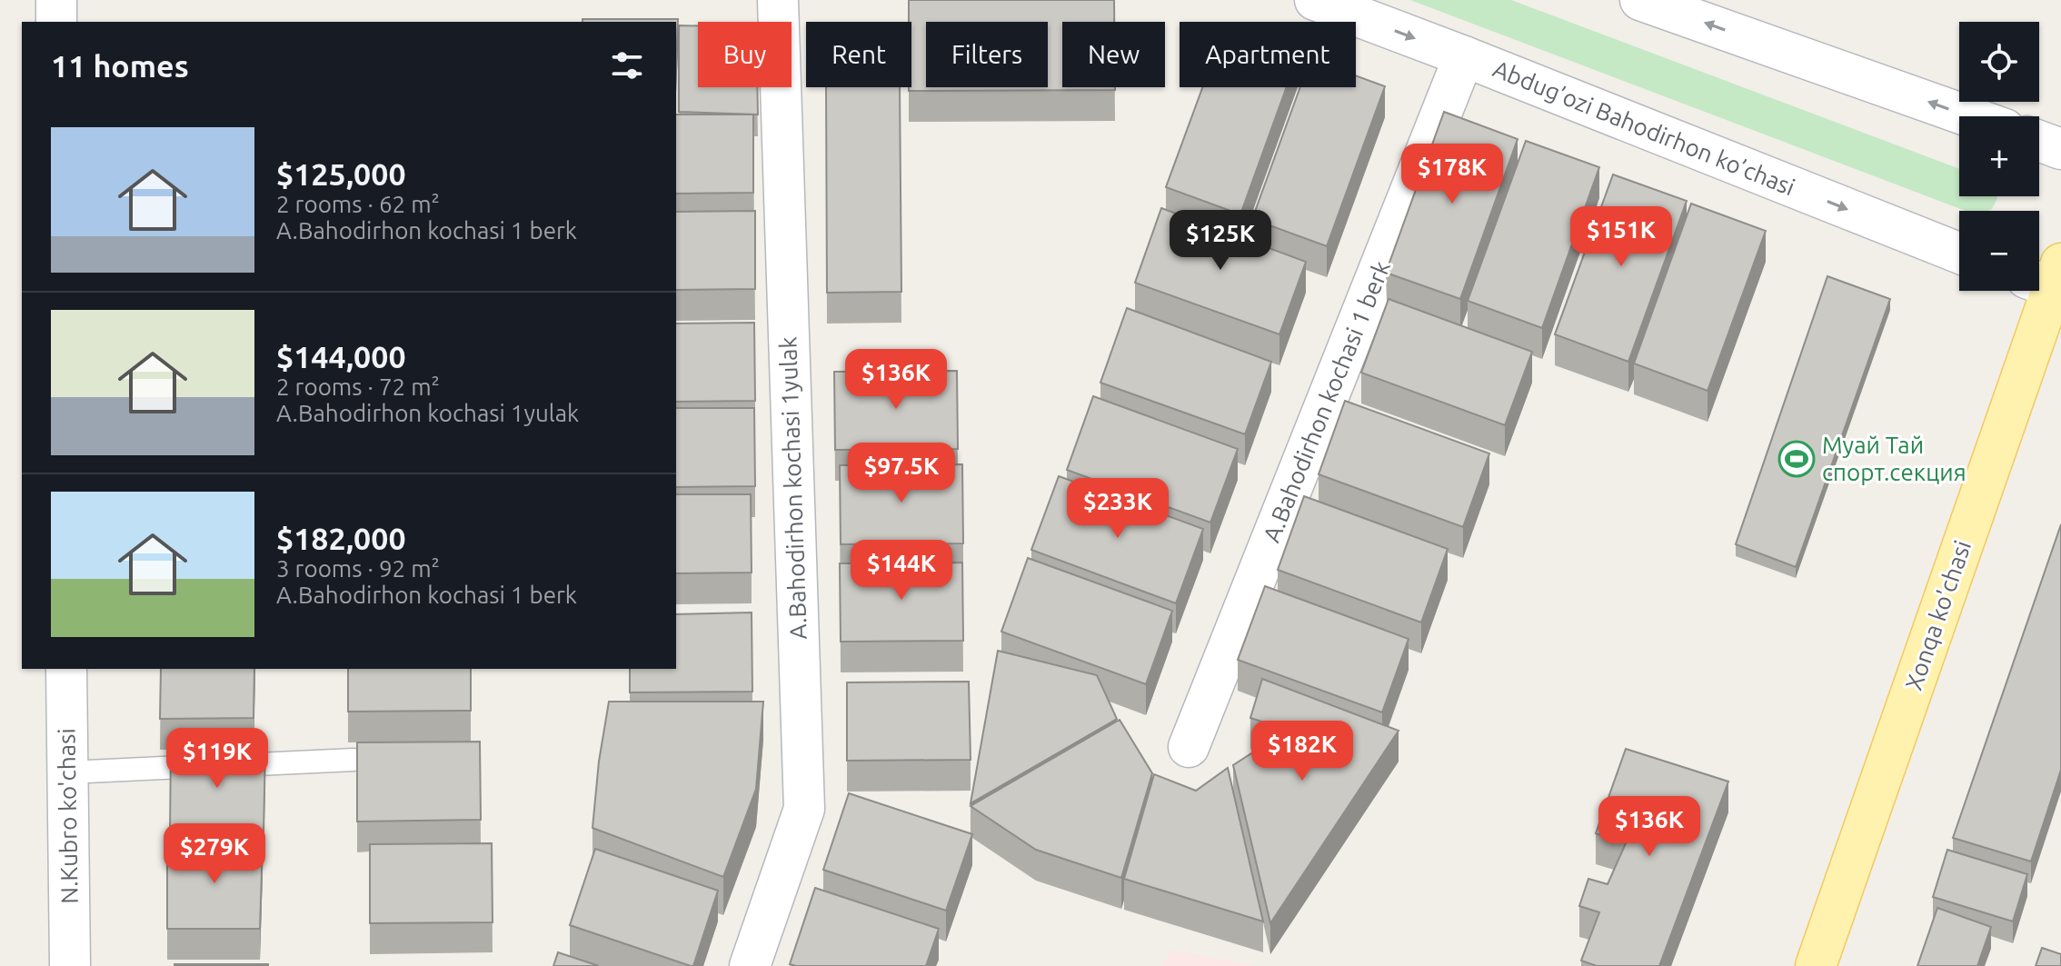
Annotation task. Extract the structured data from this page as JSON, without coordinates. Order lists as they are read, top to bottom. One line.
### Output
{"streets":{"main road":["Xonqa ko'chasi"],"street":["Abdug’ozi Bahodirhon ko’chasi","A.Bahodirhon kochasi 1 berk","A.Bahodirhon kochasi 1yulak","N.Kubro ko'chasi"]},"crossings":[["Abdug’ozi Bahodirhon ko’chasi","A.Bahodirhon kochasi 1 berk"]],"places":{"sports":["Муай Тай спорт.секция"]},"page":{"map_buttons":["+","−"],"chip":["Buy","Rent","Filters","New","Apartment"],"heading":"11 homes","list":[{"name":"$125,000","note":"2 rooms · 62 m² · A.Bahodirhon kochasi 1 berk"},{"name":"$144,000","note":"2 rooms · 72 m² · A.Bahodirhon kochasi 1yulak"},{"name":"$182,000","note":"3 rooms · 92 m² · A.Bahodirhon kochasi 1 berk"}],"price":["$178K","$151K","$125K","$136K","$97.5K","$233K","$144K","$182K","$119K","$136K","$279K"]}}
